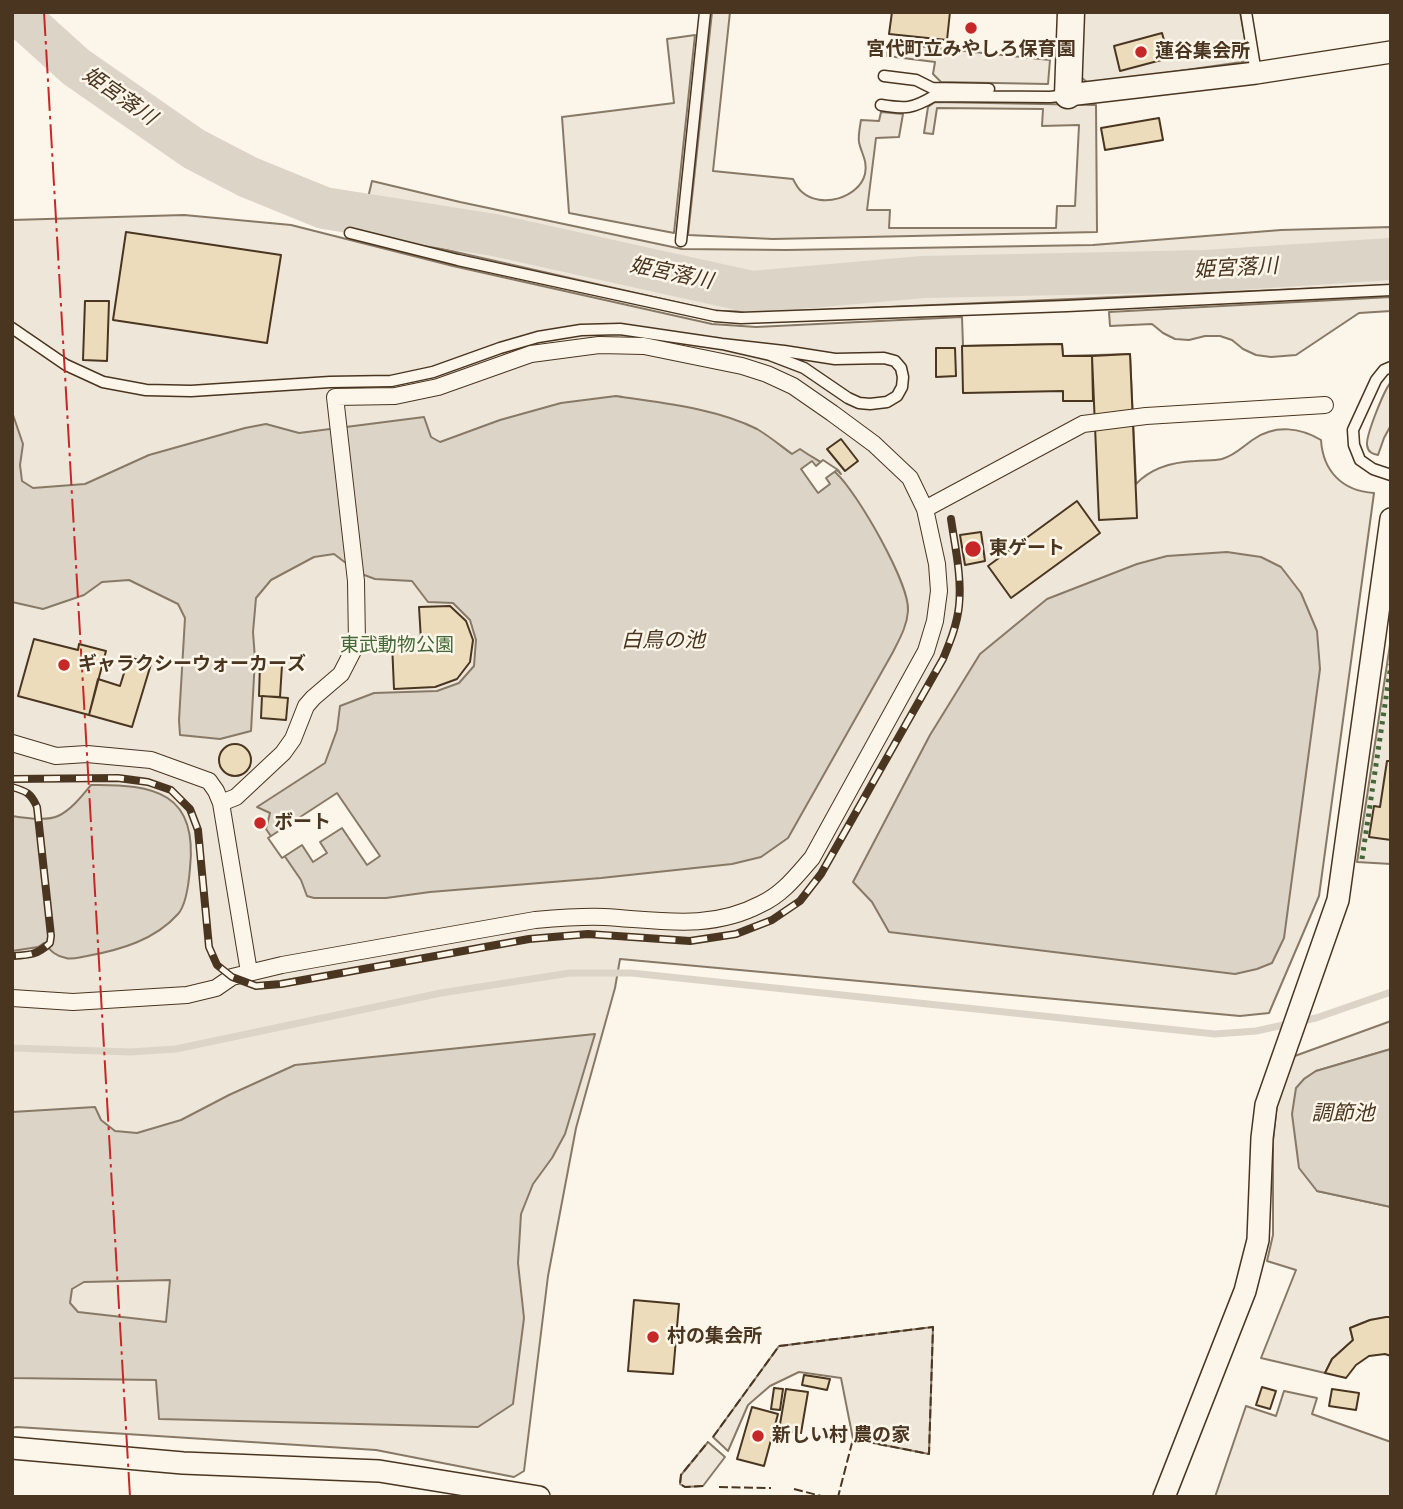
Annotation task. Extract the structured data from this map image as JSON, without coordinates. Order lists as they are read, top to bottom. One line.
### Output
{"water":["姫宮落川","白鳥の池","調節池"],"parks":["東武動物公園"],"places":["宮代町立みやしろ保育園","蓮谷集会所","東ゲート","ギャラクシーウォーカーズ","ボート","村の集会所","新しい村 農の家"]}
